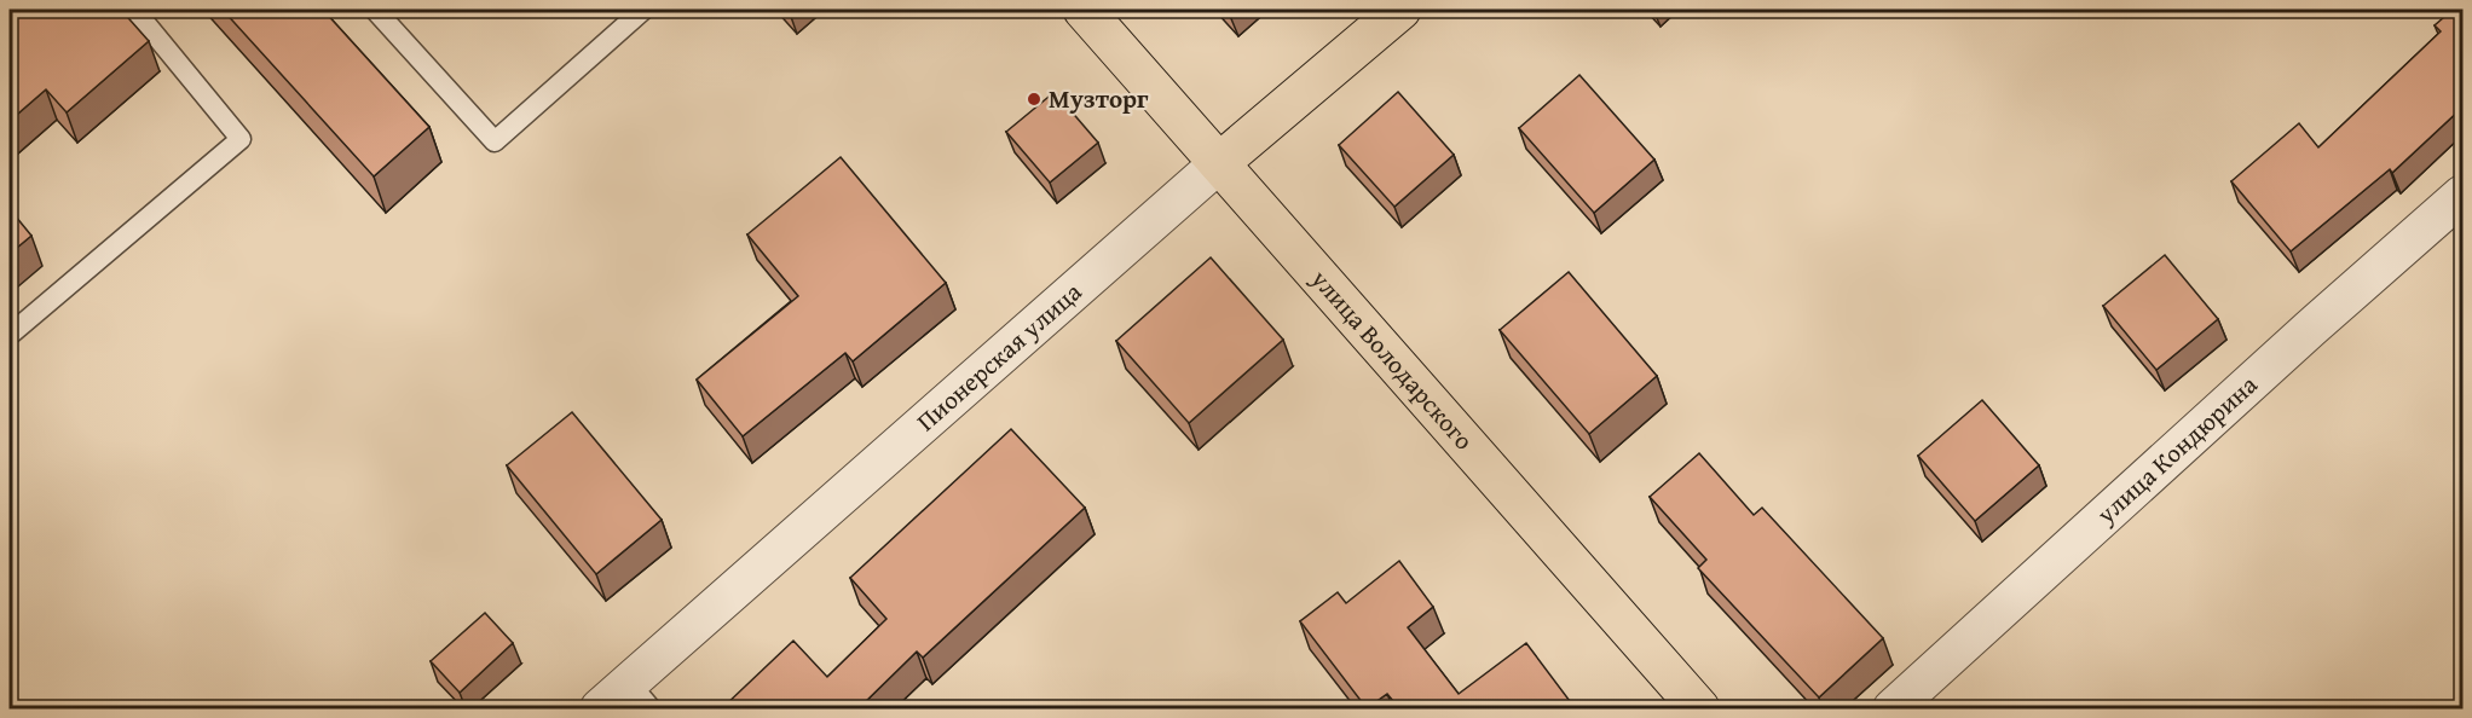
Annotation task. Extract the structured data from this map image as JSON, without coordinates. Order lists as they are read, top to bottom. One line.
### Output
{"streets":{"main road":["Пионерская улица","улица Володарского"],"street":["улица Кондюрина"]},"crossings":[["Пионерская улица","улица Володарского"]],"places":["Музторг"]}
